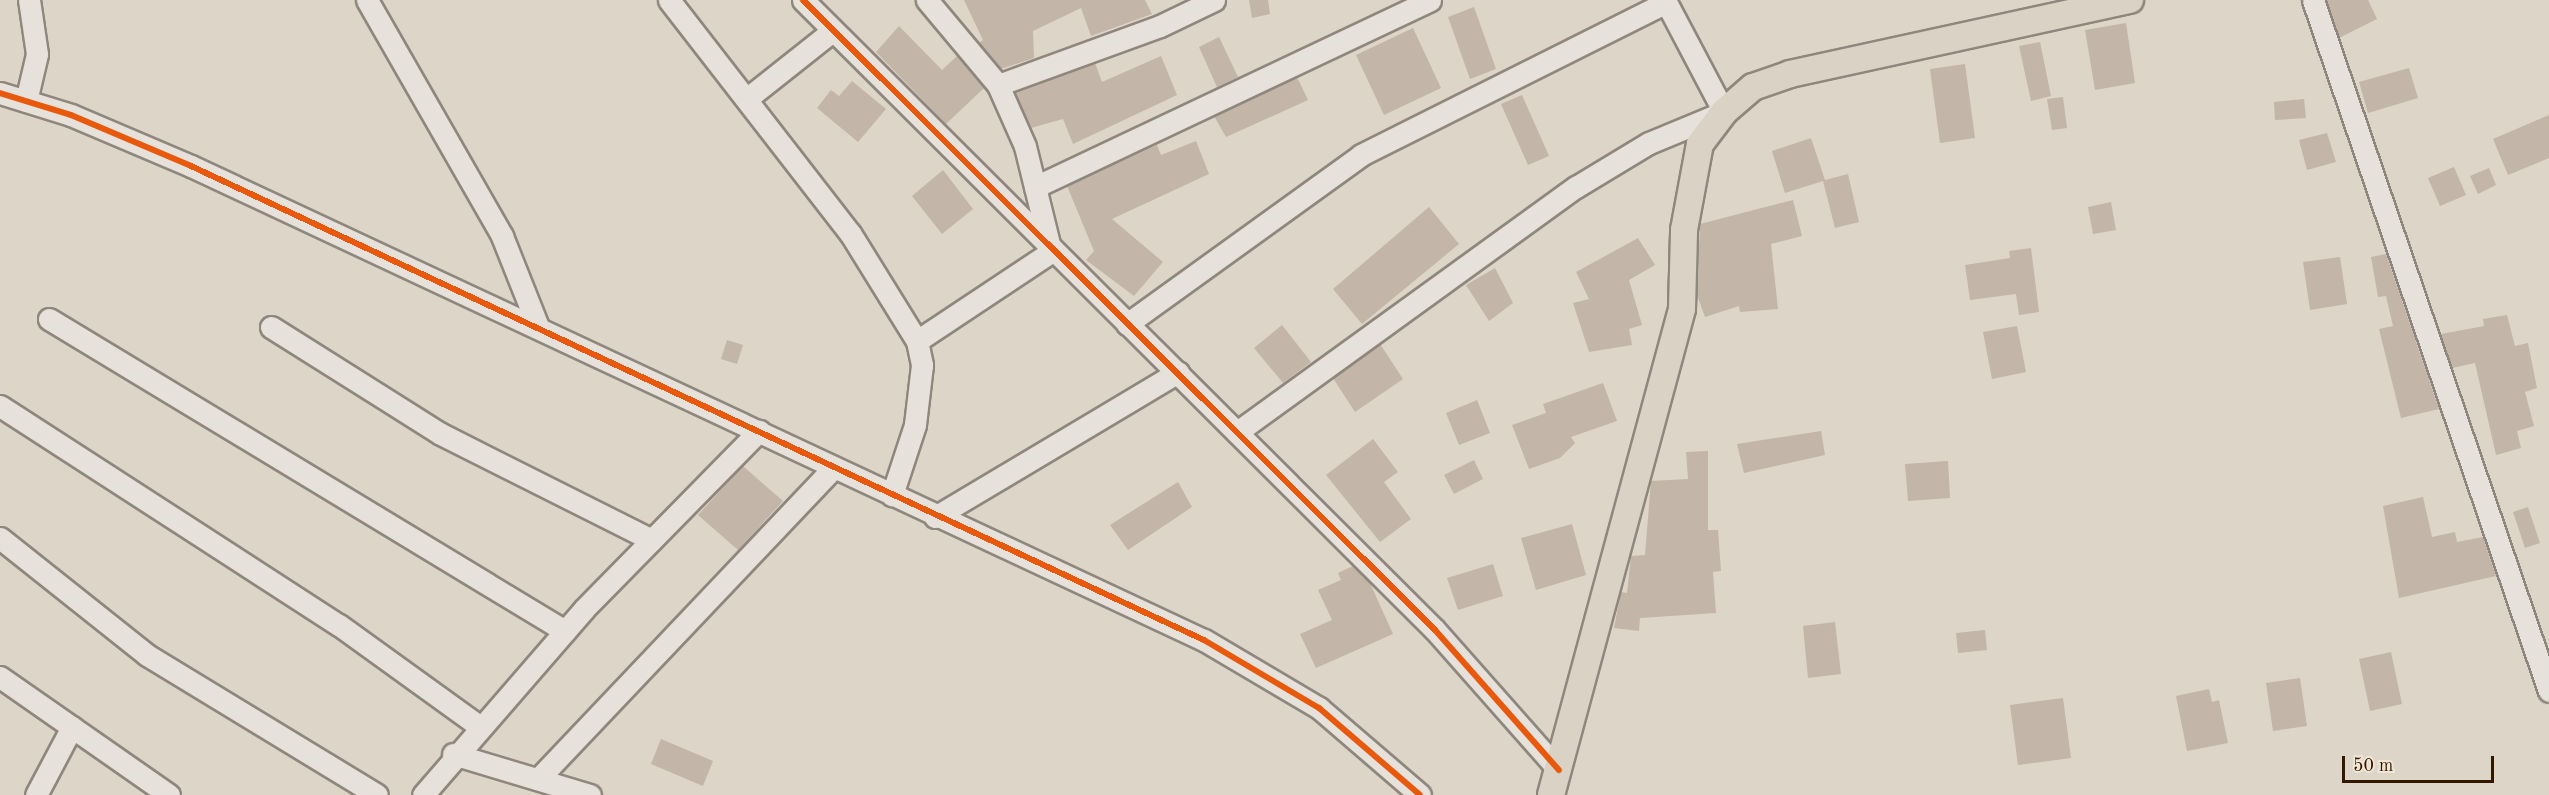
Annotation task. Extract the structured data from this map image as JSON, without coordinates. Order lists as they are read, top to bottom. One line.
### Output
{"scale_bar":"50 m"}
